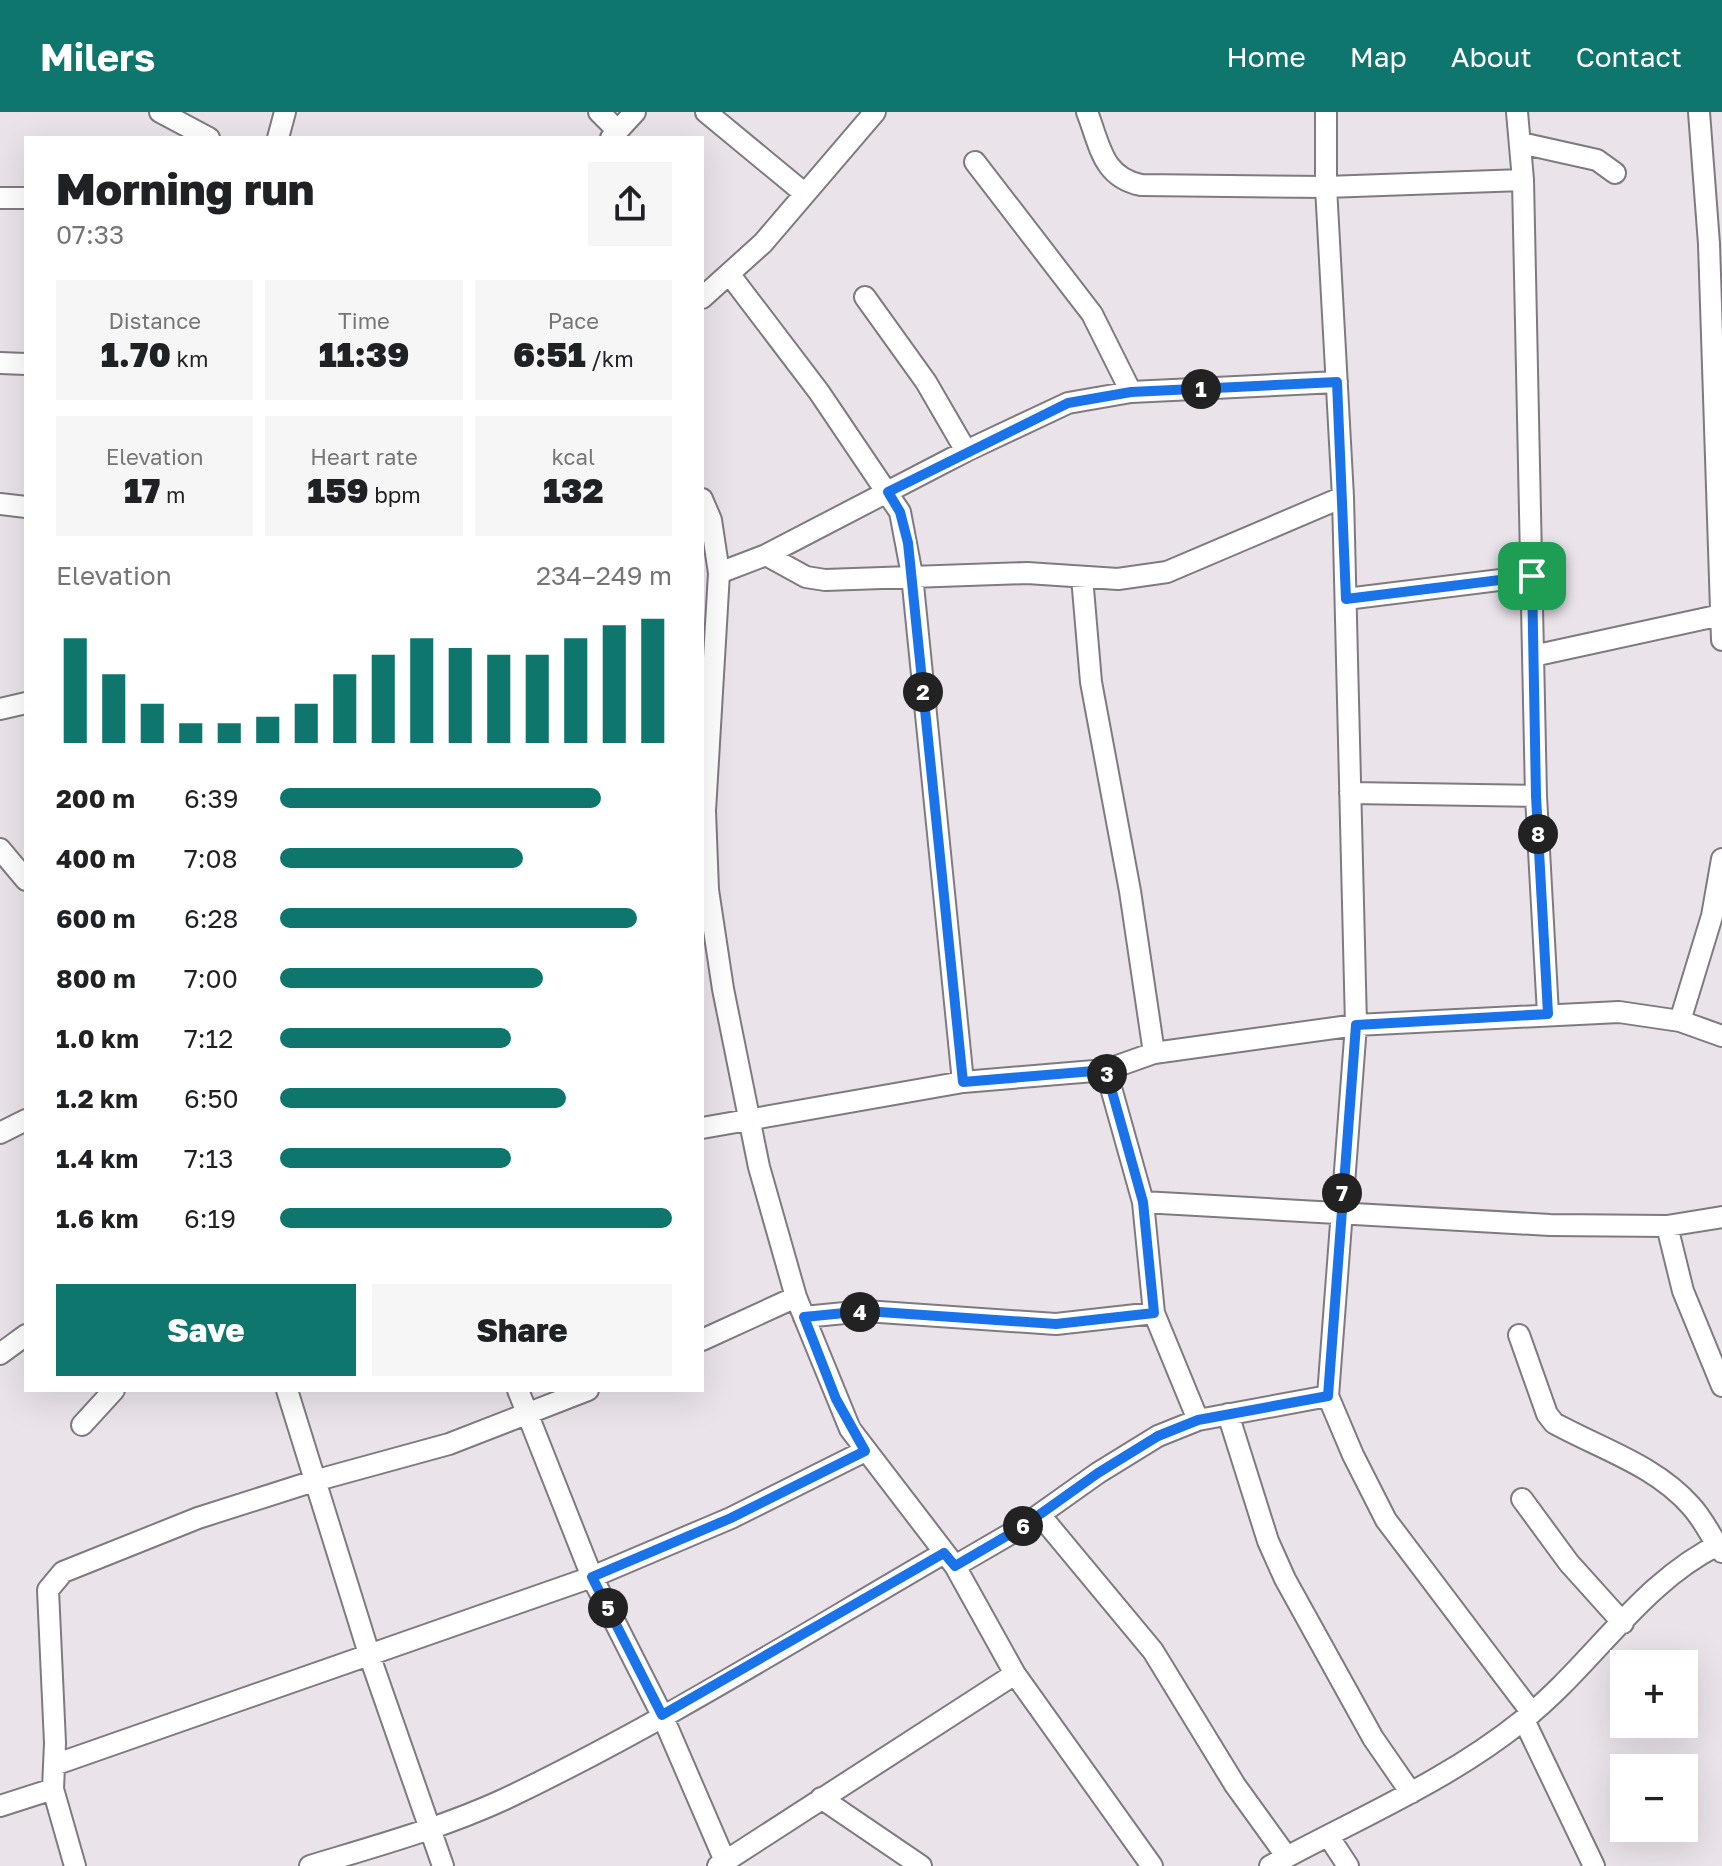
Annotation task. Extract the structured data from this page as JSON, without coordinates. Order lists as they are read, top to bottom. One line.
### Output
{"page":{"header":"Milers","nav":["Home","Map","About","Contact"],"heading":["Morning run","07:33"],"stats":[["Distance","1.70 km"],["Time","11:39"],["Pace","6:51 /km"],["Elevation","17 m"],["Heart rate","159 bpm"],["kcal","132"]],"pins":["1","2","8","3","7","4","6","5"],"chart":["Elevation","234–249 m"],"list":[{"name":"200 m","note":"6:39"},{"name":"400 m","note":"7:08"},{"name":"600 m","note":"6:28"},{"name":"800 m","note":"7:00"},{"name":"1.0 km","note":"7:12"},{"name":"1.2 km","note":"6:50"},{"name":"1.4 km","note":"7:13"},{"name":"1.6 km","note":"6:19"}],"buttons":["Save","Share"],"map_buttons":["+","−"]}}
